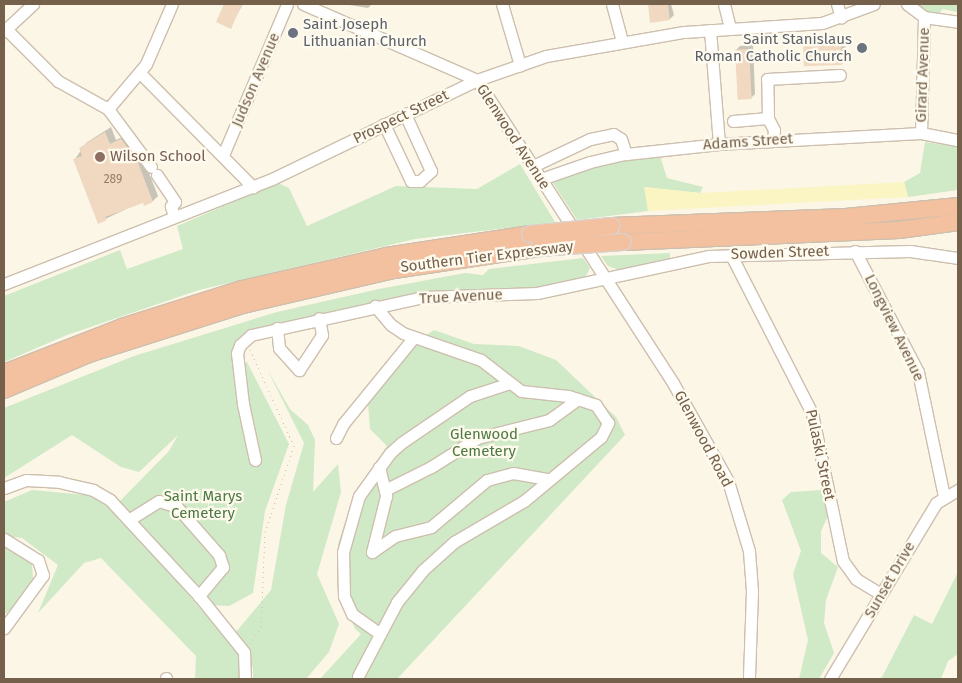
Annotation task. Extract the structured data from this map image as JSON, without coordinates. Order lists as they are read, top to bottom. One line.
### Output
{"streets":{"highway":["Southern Tier Expressway"],"street":["Girard Avenue","Judson Avenue","Prospect Street","Glenwood Avenue","Adams Street","Sowden Street","True Avenue","Longview Avenue","Glenwood Road","Pulaski Street","Sunset Drive"]},"crossings":[["Girard Avenue","Adams Street"],["Prospect Street","Glenwood Avenue"],["Glenwood Avenue","Adams Street"],["Glenwood Avenue","Sowden Street"],["Glenwood Avenue","True Avenue"],["Glenwood Avenue","Glenwood Road"],["Sowden Street","True Avenue"],["Sowden Street","Longview Avenue"],["Sowden Street","Glenwood Road"],["Sowden Street","Pulaski Street"],["True Avenue","Glenwood Road"],["Longview Avenue","Sunset Drive"],["Pulaski Street","Sunset Drive"]],"parks":["Glenwood Cemetery","Saint Marys Cemetery"],"places":["Saint Joseph Lithuanian Church","Saint Stanislaus Roman Catholic Church","Wilson School"],"house_numbers":["289"]}
